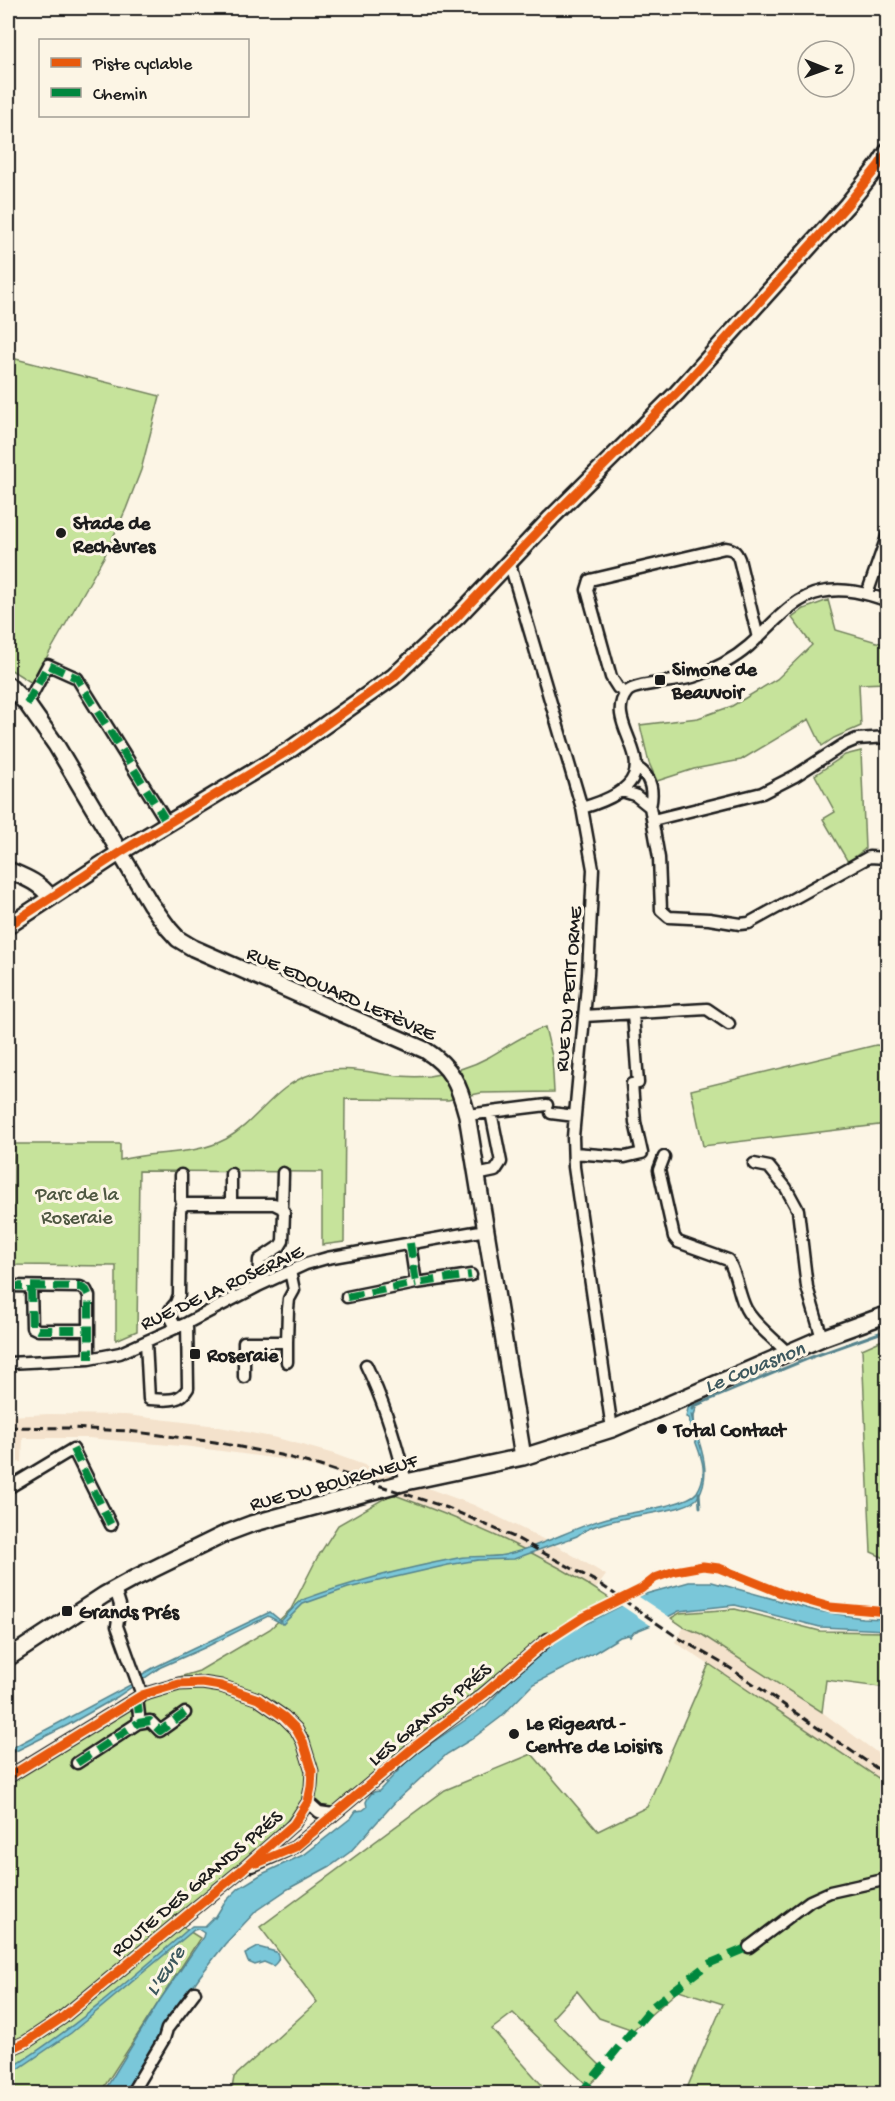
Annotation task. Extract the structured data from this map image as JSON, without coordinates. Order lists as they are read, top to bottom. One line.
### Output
{"streets":{"street":["RUE DU PETIT ORME","RUE EDOUARD LEFÈVRE","RUE DE LA ROSERAIE","RUE DU BOURGNEUF","LES GRANDS PRÉS","ROUTE DES GRANDS PRÉS"]},"crossings":[["RUE DU PETIT ORME","RUE DU BOURGNEUF"],["RUE EDOUARD LEFÈVRE","RUE DE LA ROSERAIE"],["RUE EDOUARD LEFÈVRE","RUE DU BOURGNEUF"],["LES GRANDS PRÉS","ROUTE DES GRANDS PRÉS"]],"water":["Le Couasnon","L'Eure"],"parks":["Parc de la Roseraie"],"places":{"other":["Stade de Rechèvres","Total Contact","Le Rigeard - Centre de Loisirs"],"transit":["Simone de Beauvoir","Roseraie","Grands Prés"]},"legend":["Piste cyclable","Chemin"],"north":"right"}
